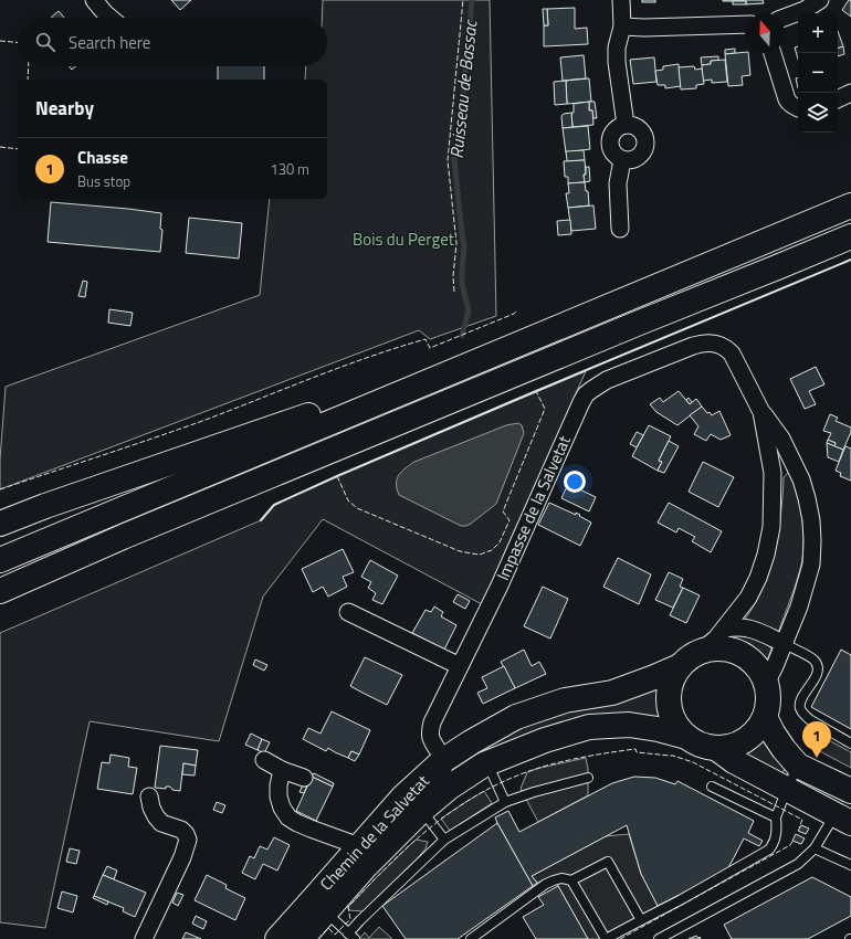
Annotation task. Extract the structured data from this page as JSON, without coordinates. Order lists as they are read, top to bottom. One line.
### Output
{"streets":{"main road":["Chemin de la Salvetat"],"street":["Impasse de la Salvetat"]},"crossings":[["Impasse de la Salvetat","Chemin de la Salvetat"]],"water":["Ruisseau de Bassac"],"parks":["Bois du Perget"],"north":"top","page":{"map_buttons":["+","−"],"search":"Search here","heading":"Nearby","list":[{"mark":"1","name":"Chasse","note":"Bus stop","value":"130 m"}],"pins":"1"}}
